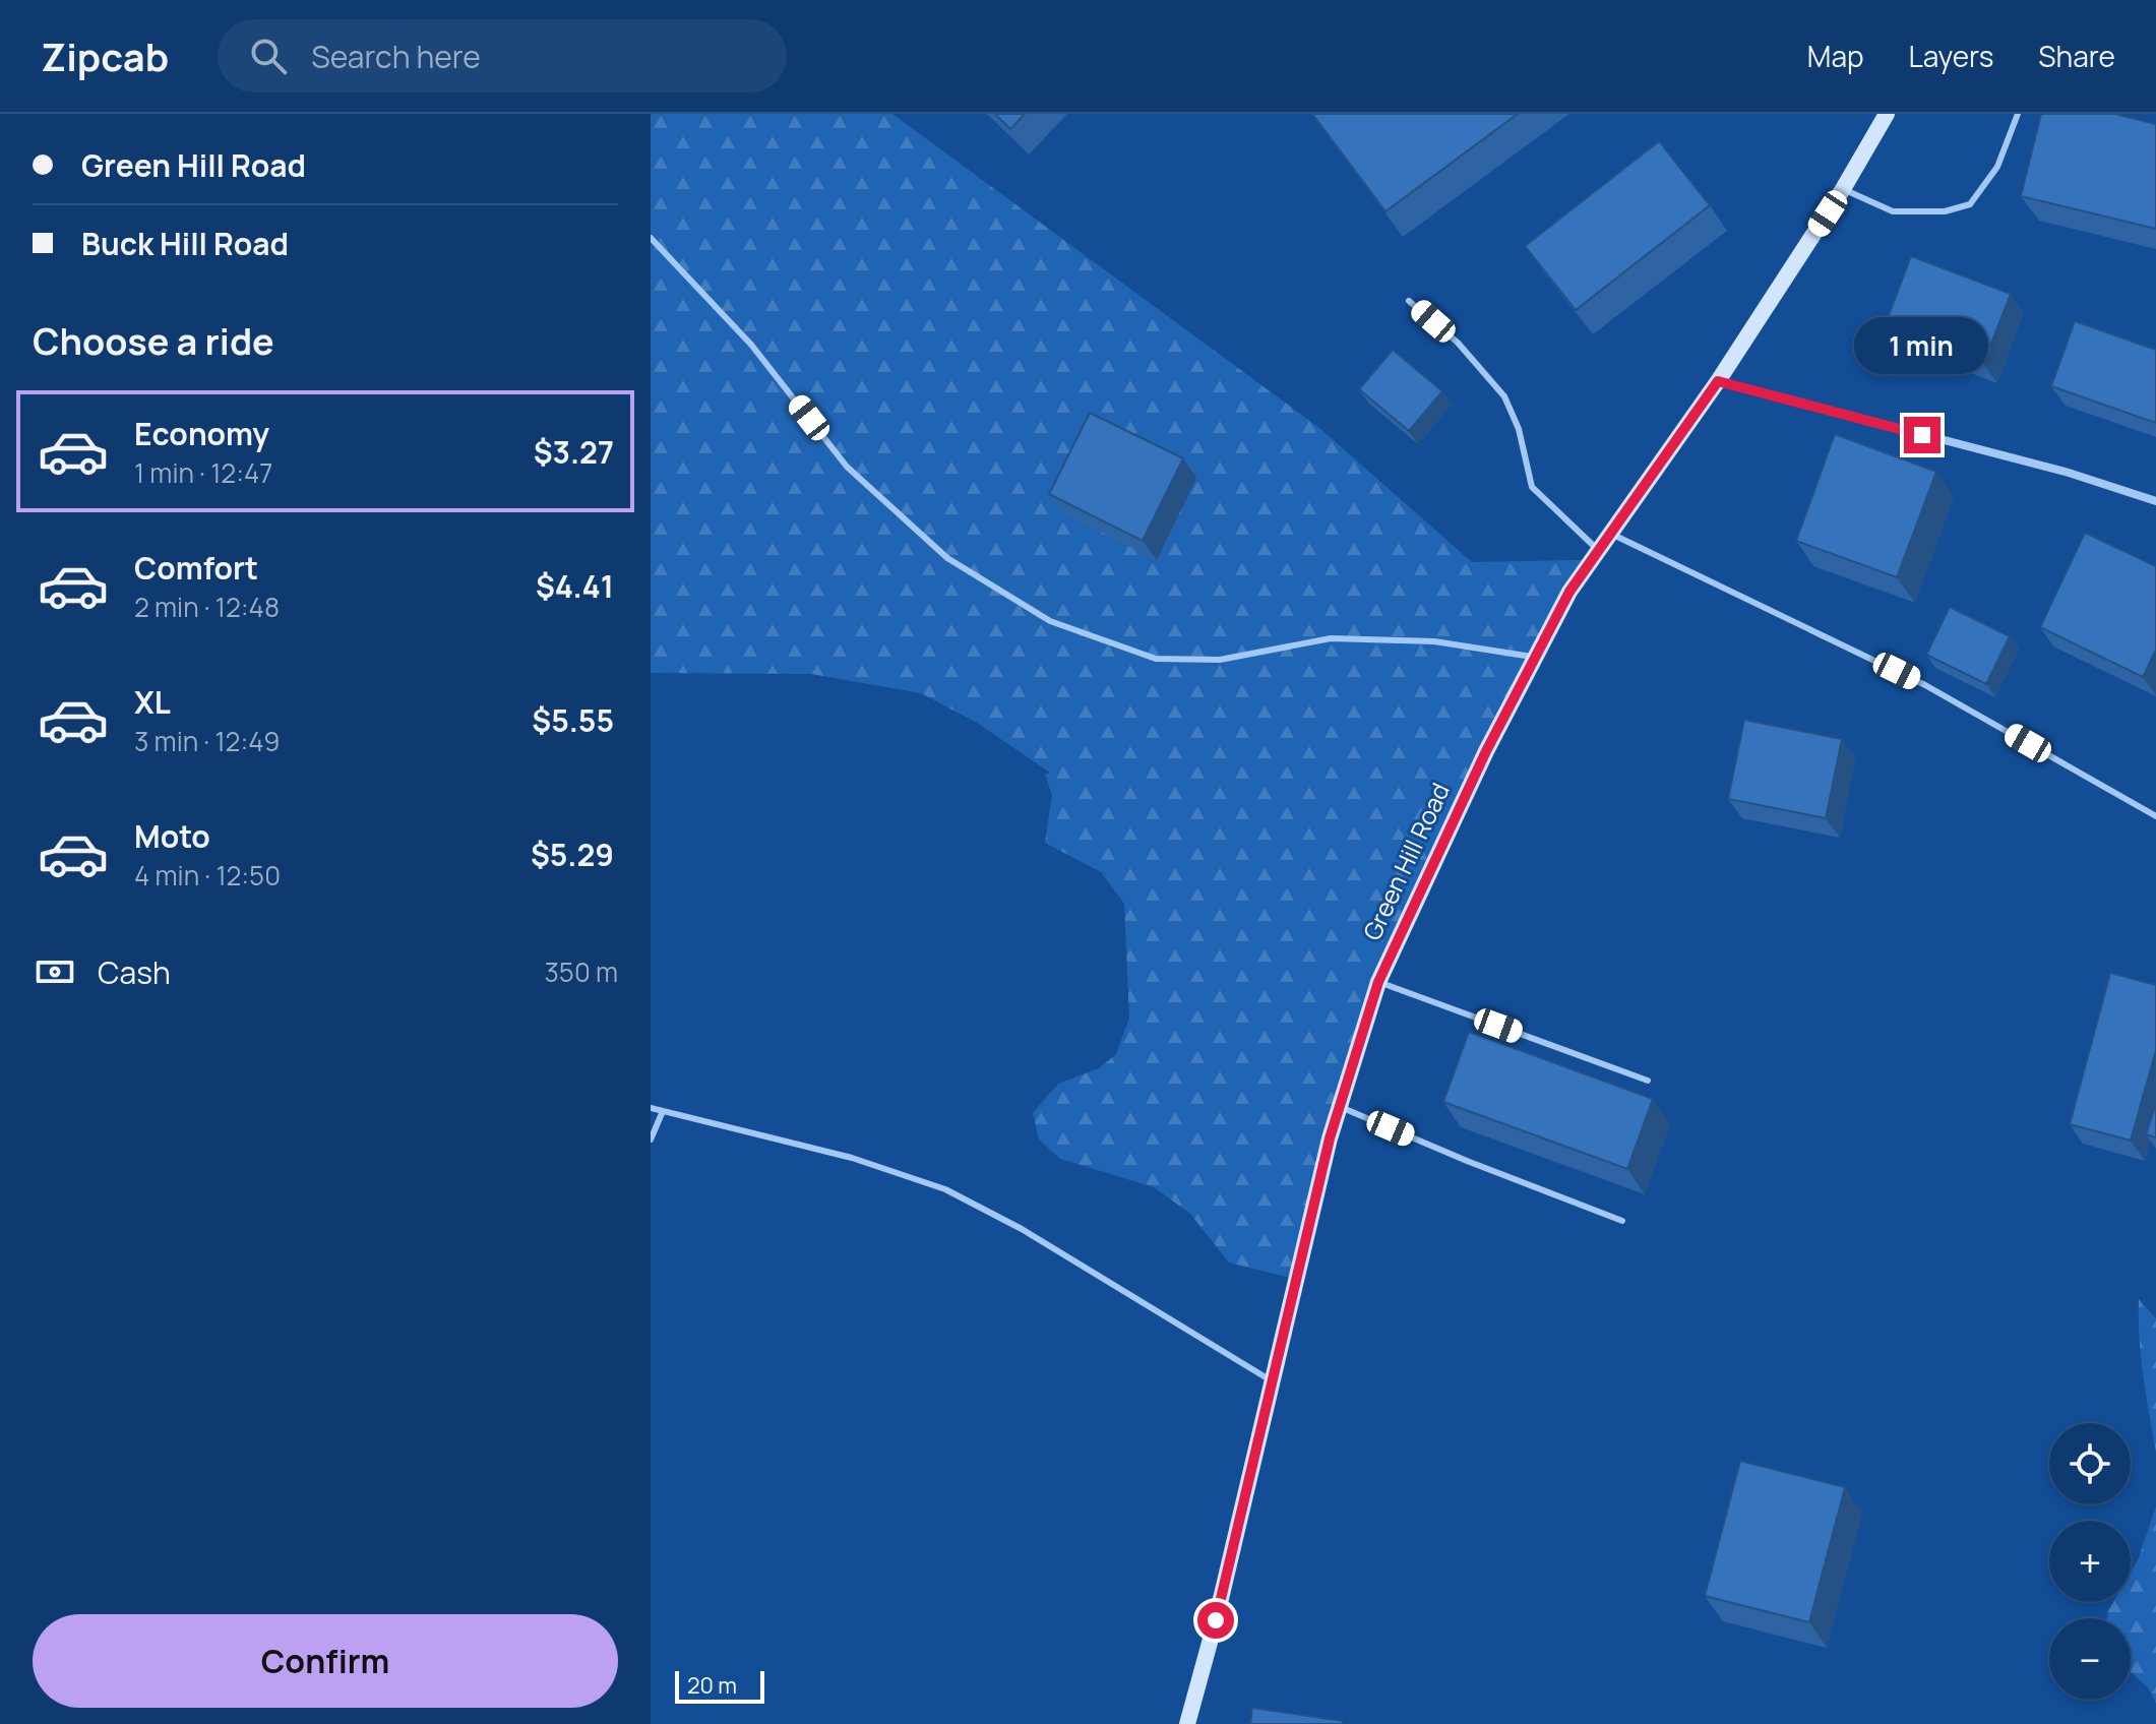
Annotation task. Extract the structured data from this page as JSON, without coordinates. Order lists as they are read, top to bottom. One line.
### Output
{"streets":{"main road":["Green Hill Road"]},"scale_bar":"20 m","page":{"header":"Zipcab","search":"Search here","nav":["Map","Layers","Share"],"banner":["Green Hill Road","Buck Hill Road"],"heading":"Choose a ride","bubble":"1 min","list":[{"name":"Economy","note":"1 min · 12:47","value":"$3.27"},{"name":"Comfort","note":"2 min · 12:48","value":"$4.41"},{"name":"XL","note":"3 min · 12:49","value":"$5.55"},{"name":"Moto","note":"4 min · 12:50","value":"$5.29"}],"pay":["Cash","350 m"],"map_buttons":["+","−"],"buttons":"Confirm","scale":"20 m"}}
